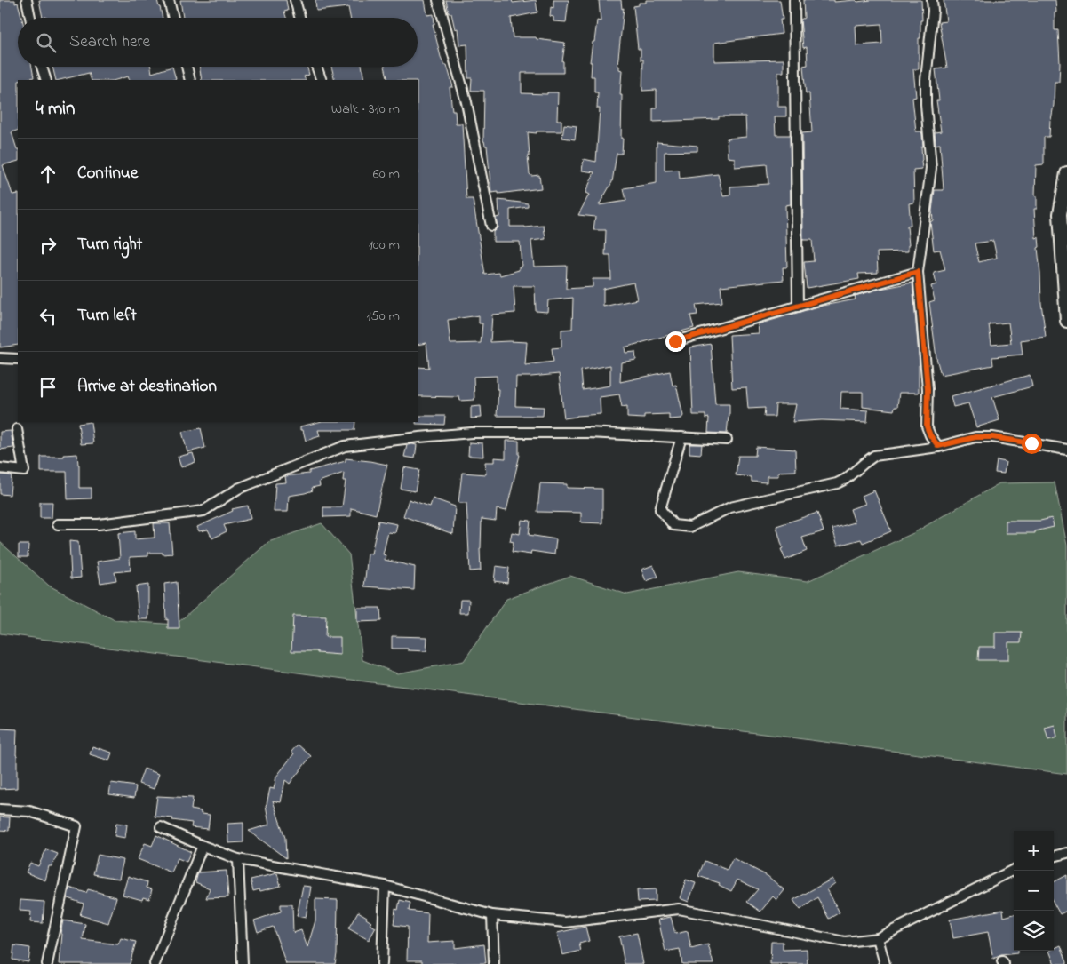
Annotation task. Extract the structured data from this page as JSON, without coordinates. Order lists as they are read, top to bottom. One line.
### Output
{"page":{"search":"Search here","heading":["4 min","Walk · 310 m"],"list":[["Continue","60 m"],["Turn right","100 m"],["Turn left","150 m"],"Arrive at destination"],"map_buttons":["+","−"]}}
